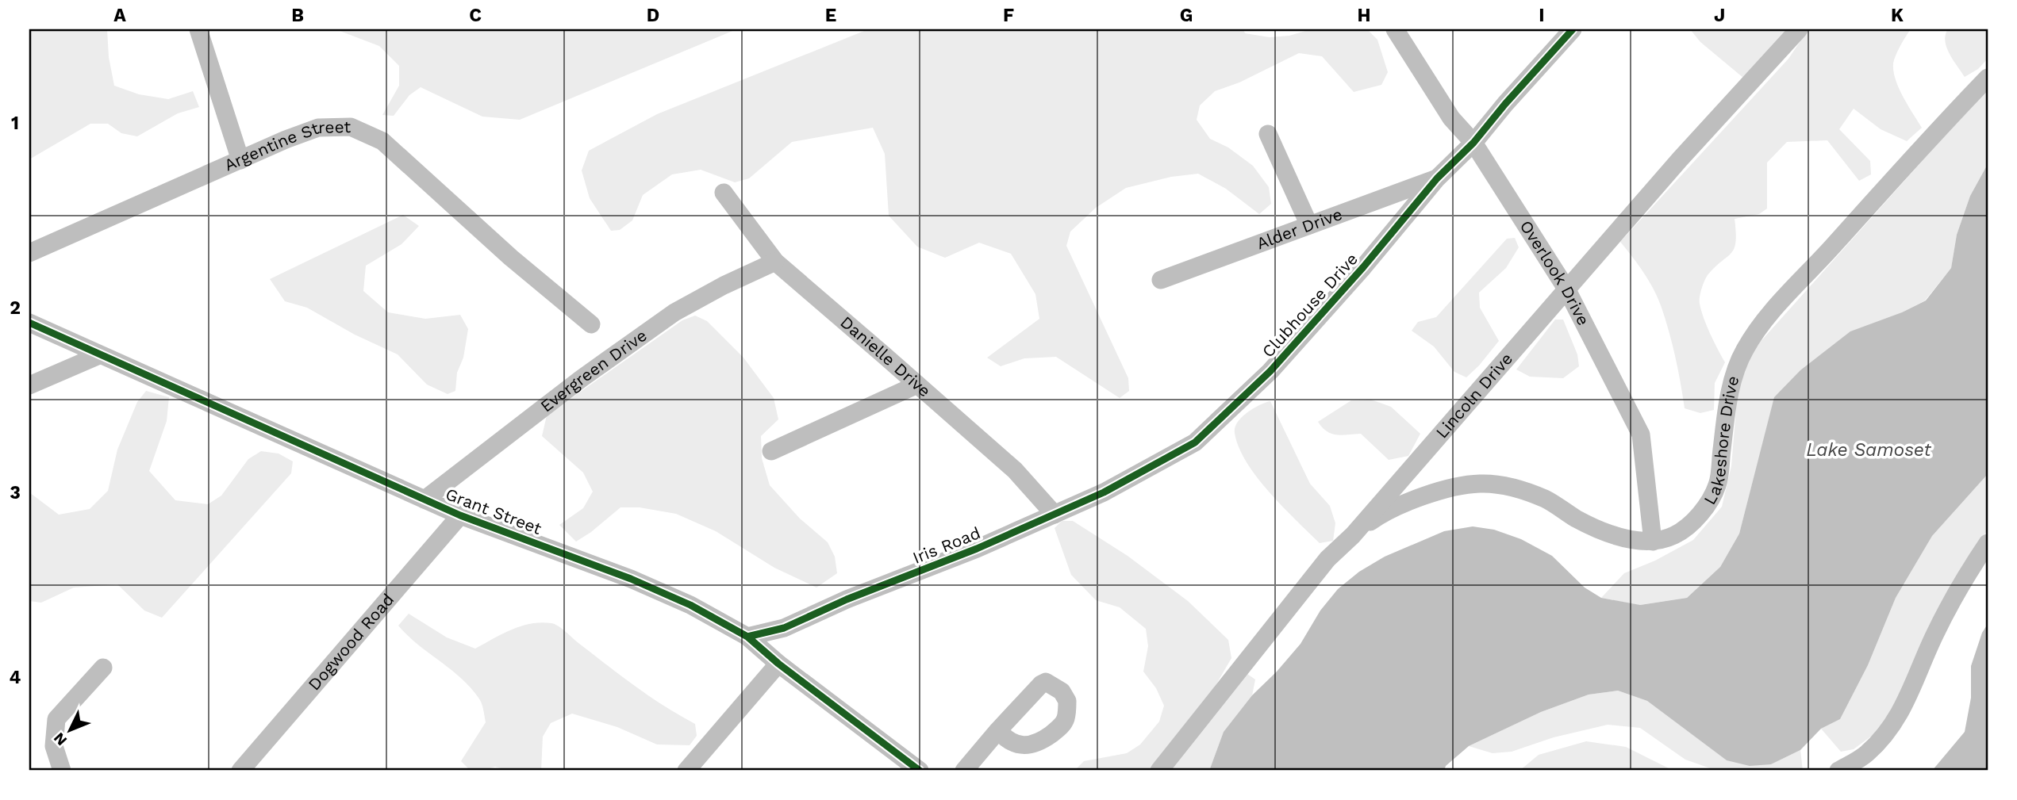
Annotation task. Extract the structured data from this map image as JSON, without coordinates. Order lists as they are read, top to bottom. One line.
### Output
{"streets":{"street":["Argentine Street","Alder Drive","Overlook Drive","Clubhouse Drive","Danielle Drive","Evergreen Drive","Lincoln Drive","Lakeshore Drive","Grant Street","Iris Road","Dogwood Road"]},"crossings":[["Alder Drive","Clubhouse Drive"],["Overlook Drive","Clubhouse Drive"],["Overlook Drive","Lincoln Drive"],["Overlook Drive","Lakeshore Drive"],["Clubhouse Drive","Iris Road"],["Danielle Drive","Evergreen Drive"],["Danielle Drive","Iris Road"],["Evergreen Drive","Grant Street"],["Lincoln Drive","Lakeshore Drive"],["Grant Street","Iris Road"],["Grant Street","Dogwood Road"]],"water":["Lake Samoset"],"north":"bottom left","grid":{"columns":["A","B","C","D","E","F","G","H","I","J","K"],"rows":["1","2","3","4"]}}
